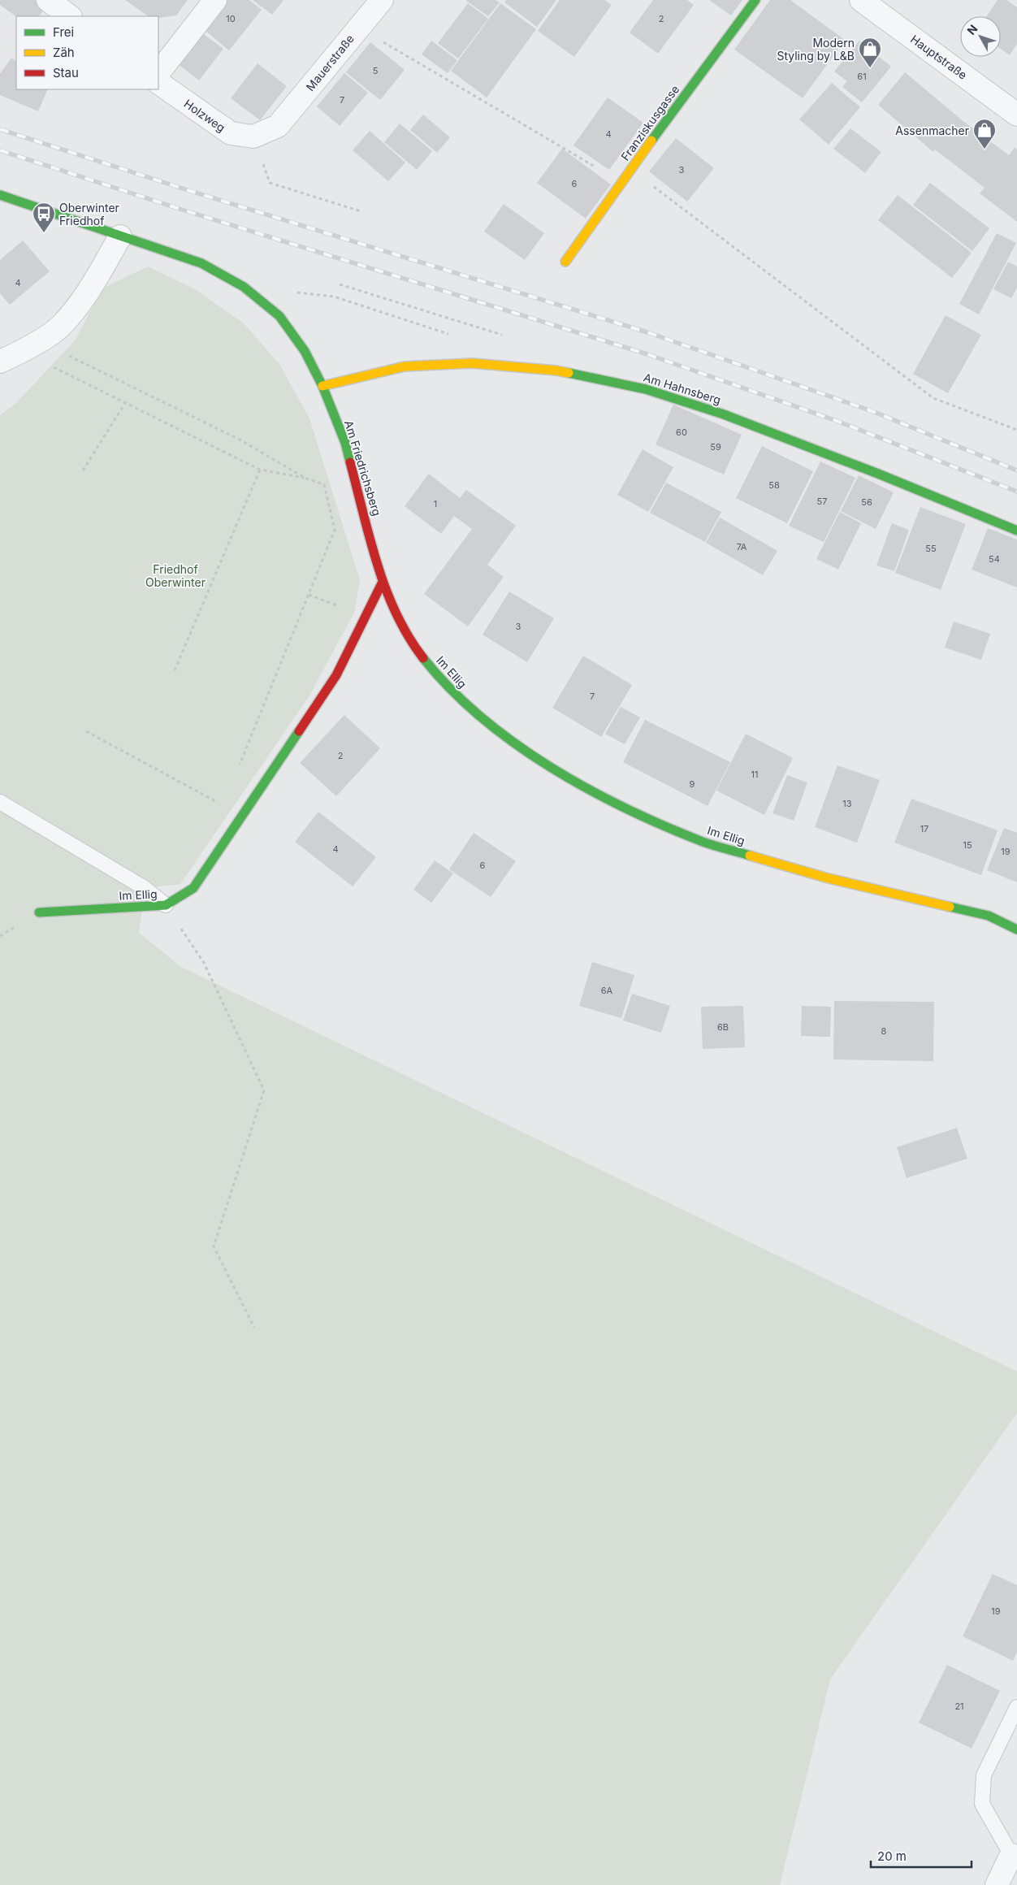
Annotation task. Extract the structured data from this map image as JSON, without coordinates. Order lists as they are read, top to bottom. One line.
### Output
{"streets":{"street":["Hauptstraße","Mauerstraße","Holzweg","Franziskusgasse","Am Hahnsberg","Am Friedrichsberg","Im Ellig"]},"crossings":[["Mauerstraße","Holzweg"],["Am Hahnsberg","Am Friedrichsberg"],["Am Friedrichsberg","Im Ellig"]],"parks":["Friedhof Oberwinter"],"places":{"shop":["Modern Styling by L&B","Assenmacher"],"bus stop":["Oberwinter Friedhof"]},"house_numbers":["10","2","5","61","7","4","3","6","4","60","59","58","57","56","1","7A","55","54","3","7","2","11","9","13","17","15","4","19","6","6A","6B","8","19","21"],"legend":["Frei","Zäh","Stau"],"scale_bar":"20 m","north":"top left"}
